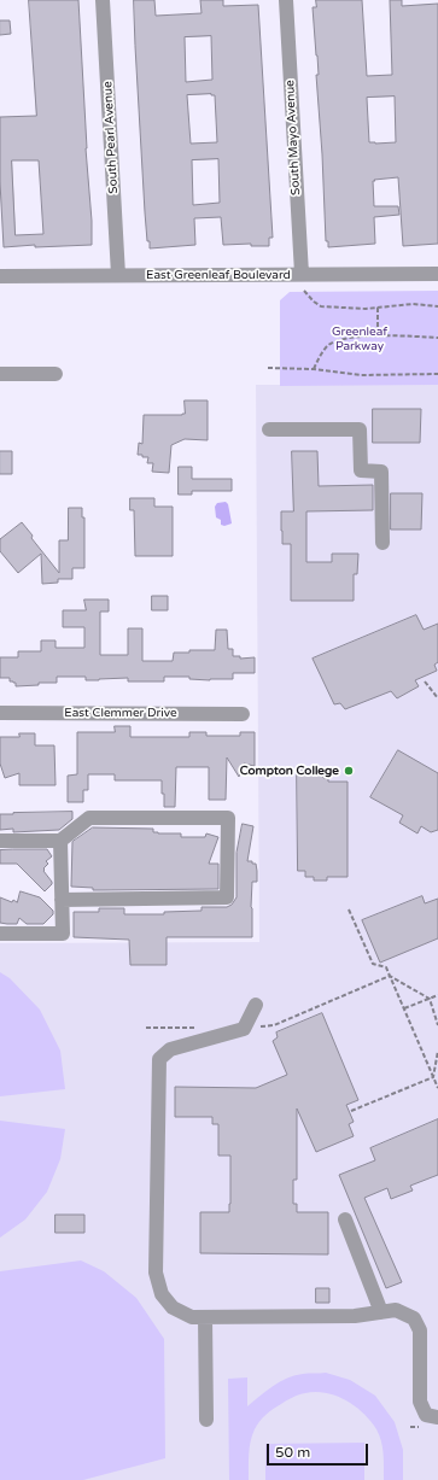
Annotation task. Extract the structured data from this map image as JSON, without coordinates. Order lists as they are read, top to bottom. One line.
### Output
{"streets":{"street":["South Pearl Avenue","South Mayo Avenue","East Greenleaf Boulevard","East Clemmer Drive"]},"crossings":[["South Pearl Avenue","East Greenleaf Boulevard"],["South Mayo Avenue","East Greenleaf Boulevard"]],"parks":["Greenleaf Parkway"],"places":["Compton College"],"scale_bar":"50 m"}
